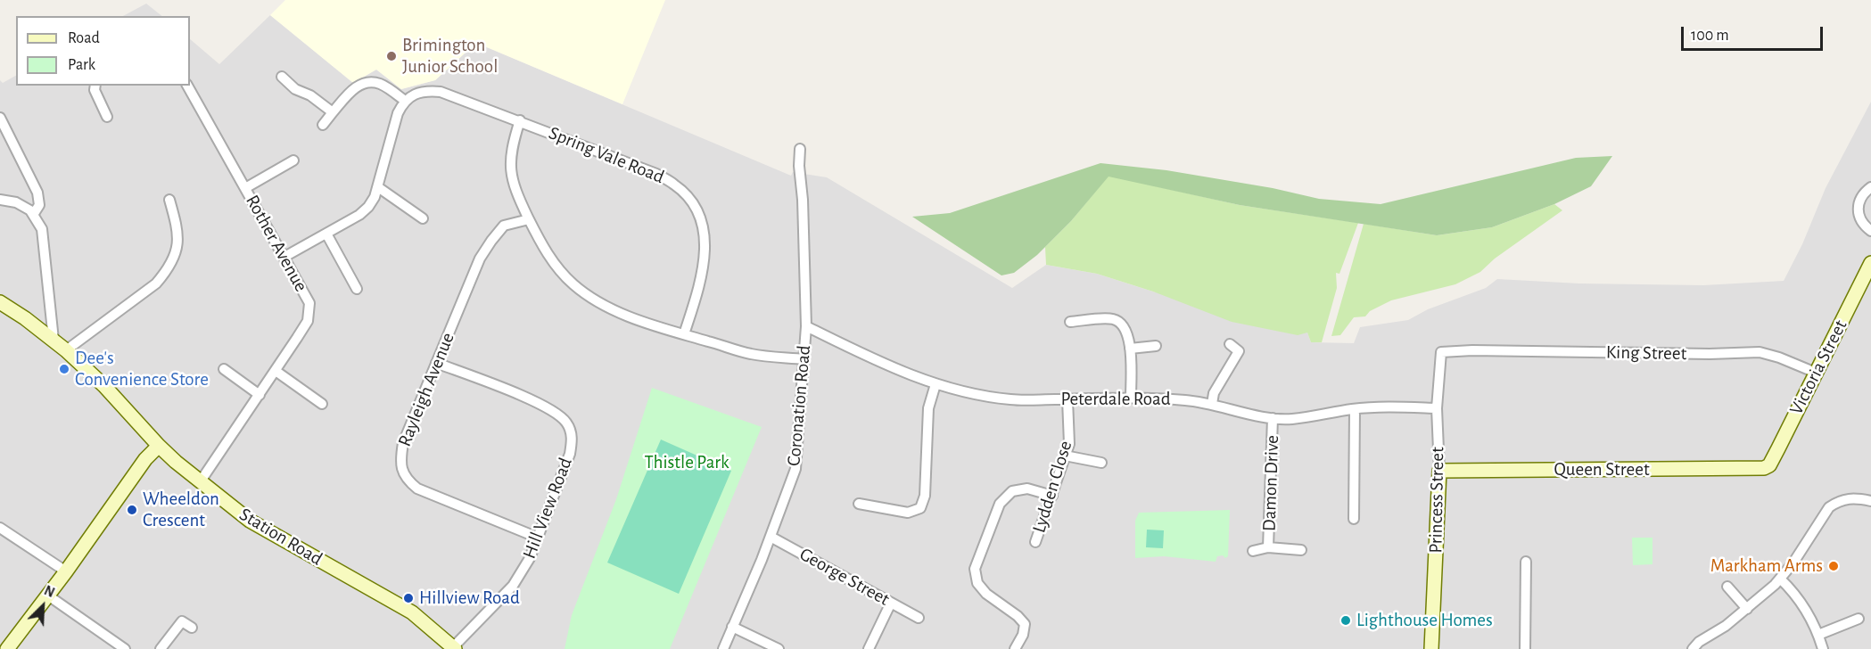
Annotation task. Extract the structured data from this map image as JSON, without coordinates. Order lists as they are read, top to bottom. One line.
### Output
{"streets":{"street":["Spring Vale Road","Rother Avenue","King Street","Victoria Street","Rayleigh Avenue","Peterdale Road","Coronation Road","Queen Street","Damon Drive","Lydden Close","Princess Street","Hill View Road","Station Road","George Street"]},"crossings":[["Rother Avenue","Station Road"],["King Street","Victoria Street"],["King Street","Princess Street"],["Victoria Street","Queen Street"],["Rayleigh Avenue","Hill View Road"],["Peterdale Road","Coronation Road"],["Peterdale Road","Damon Drive"],["Peterdale Road","Lydden Close"],["Peterdale Road","Princess Street"],["Coronation Road","George Street"],["Queen Street","Princess Street"],["Hill View Road","Station Road"]],"parks":["Thistle Park"],"places":["Brimington Junior School","Dee's Convenience Store","Wheeldon Crescent","Markham Arms","Hillview Road","Lighthouse Homes"],"legend":["Road","Park"],"scale_bar":"100 m","north":"top right"}
